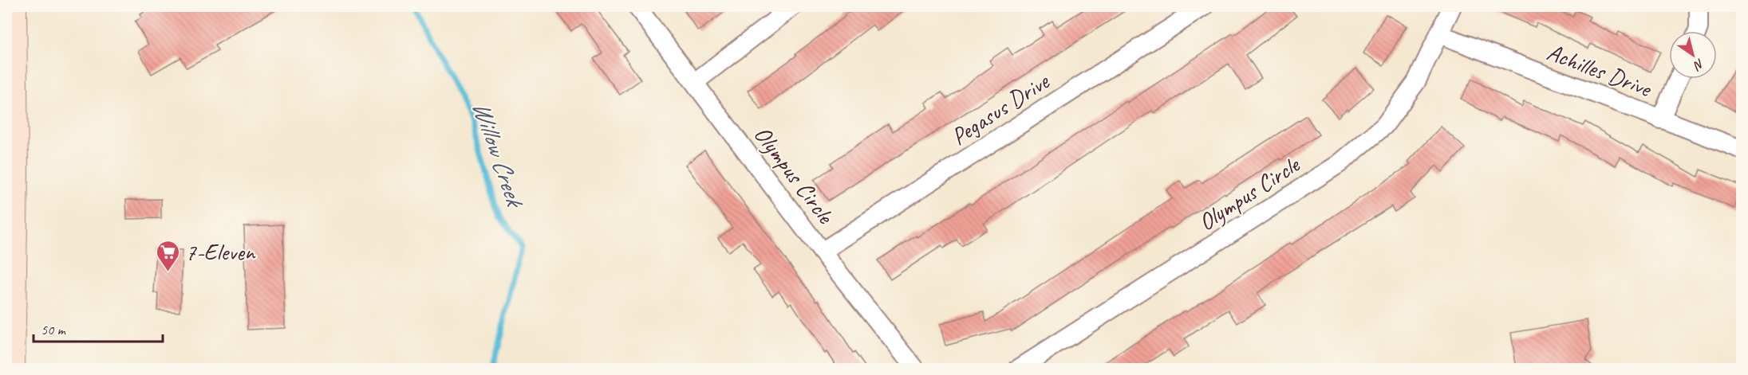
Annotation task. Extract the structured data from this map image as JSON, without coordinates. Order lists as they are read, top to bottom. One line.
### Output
{"streets":{"street":["Achilles Drive","Pegasus Drive","Olympus Circle"]},"crossings":[["Achilles Drive","Olympus Circle"],["Pegasus Drive","Olympus Circle"]],"water":["Willow Creek"],"places":{"supermarket":["7-Eleven"]},"scale_bar":"50 m","north":"bottom right"}
